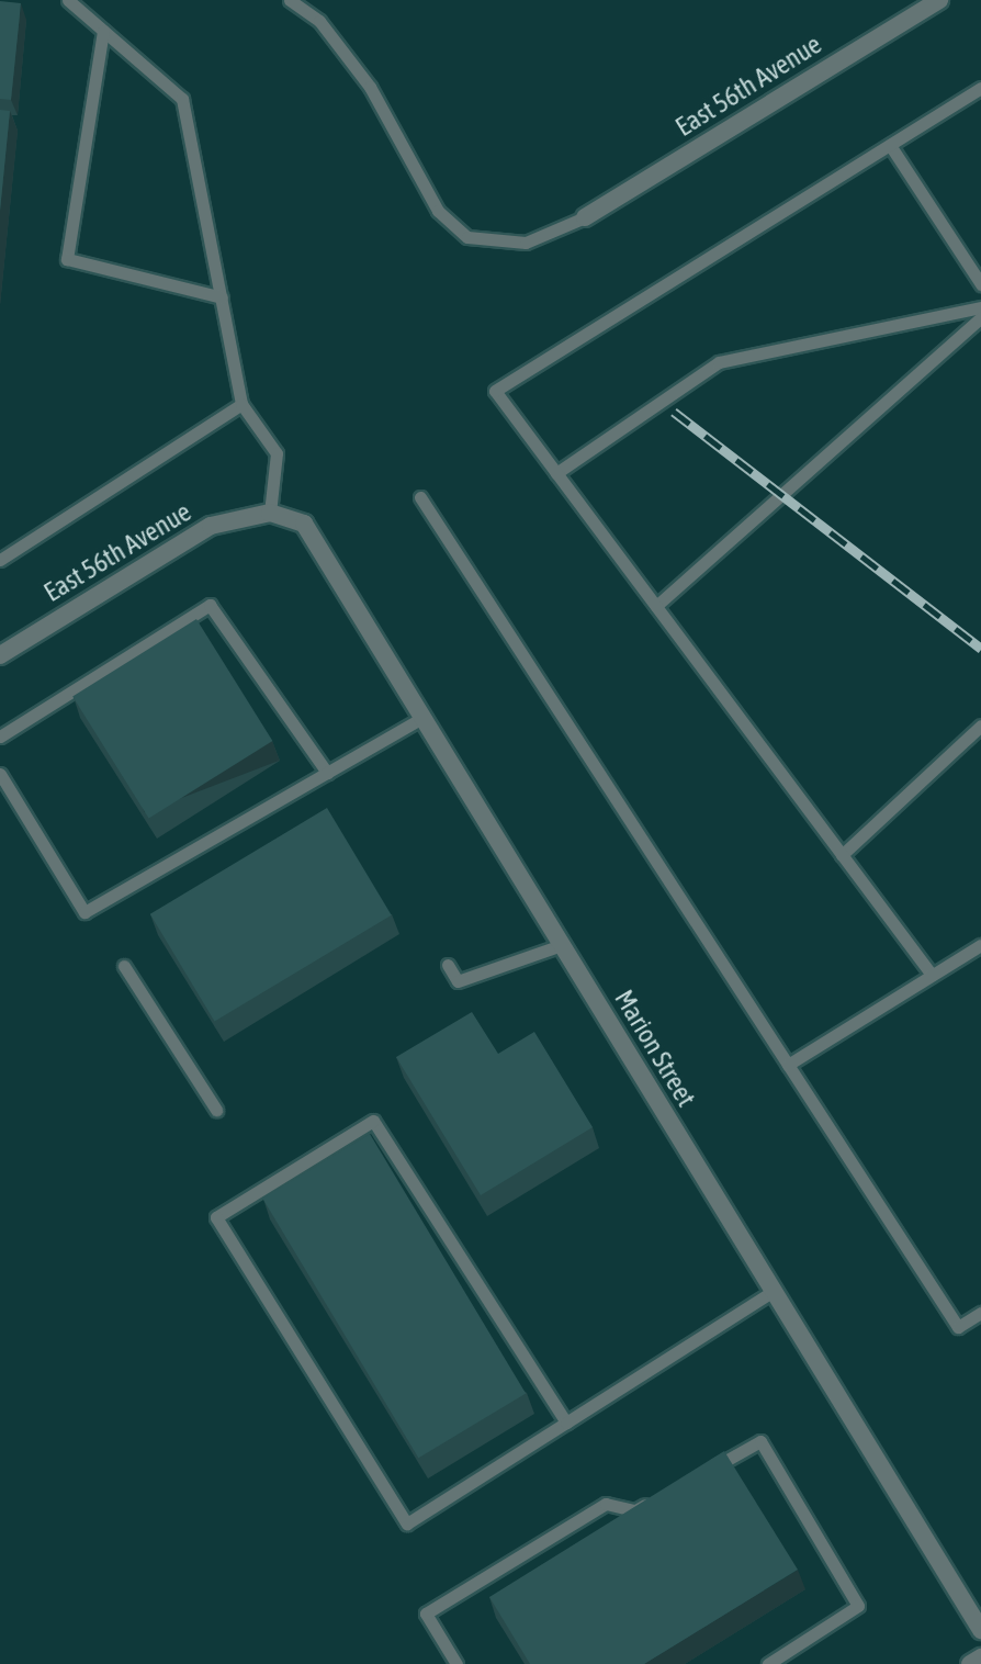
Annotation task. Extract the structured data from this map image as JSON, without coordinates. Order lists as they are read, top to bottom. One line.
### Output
{"streets":{"street":["East 56th Avenue","Marion Street"]},"crossings":[["East 56th Avenue","Marion Street"]]}
